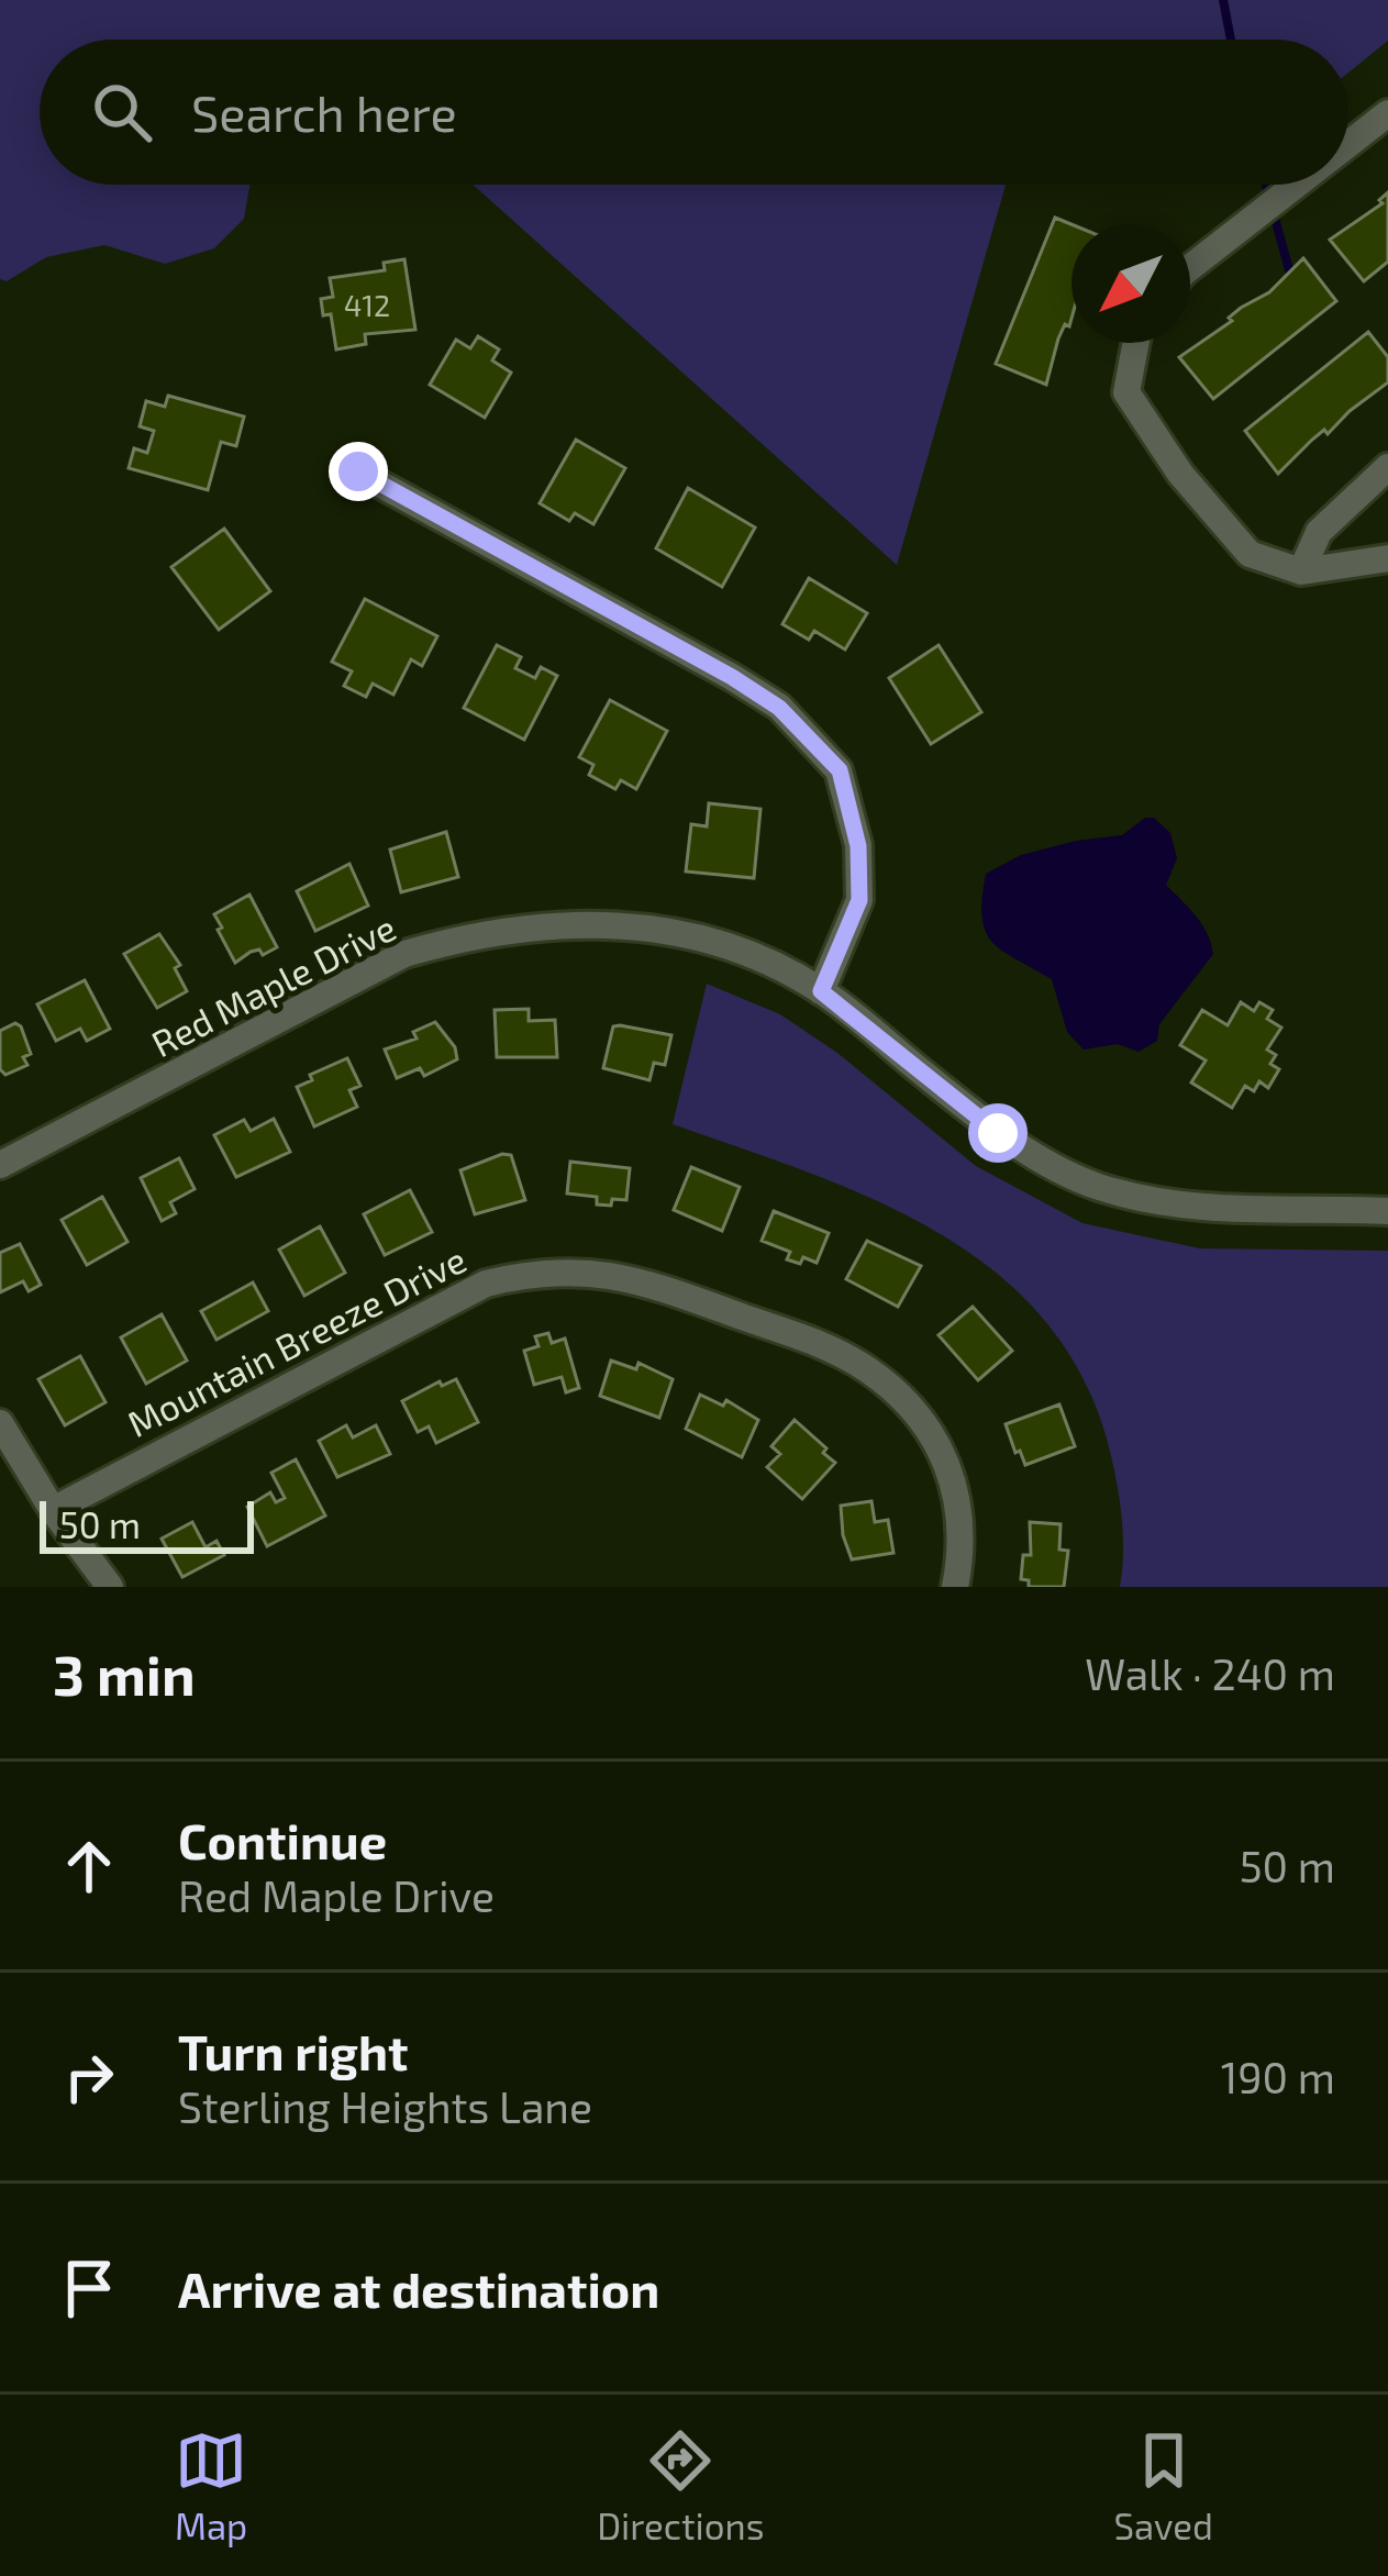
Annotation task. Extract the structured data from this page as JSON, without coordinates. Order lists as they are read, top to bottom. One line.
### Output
{"streets":{"street":["Red Maple Drive","Mountain Breeze Drive"]},"house_numbers":["412"],"scale_bar":"50 m","north":"bottom left","page":{"search":"Search here","scale":"50 m","heading":["3 min","Walk · 240 m"],"list":[["Continue","Red Maple Drive","50 m"],["Turn right","Sterling Heights Lane","190 m"],"Arrive at destination"],"nav":["Map","Directions","Saved"]}}
